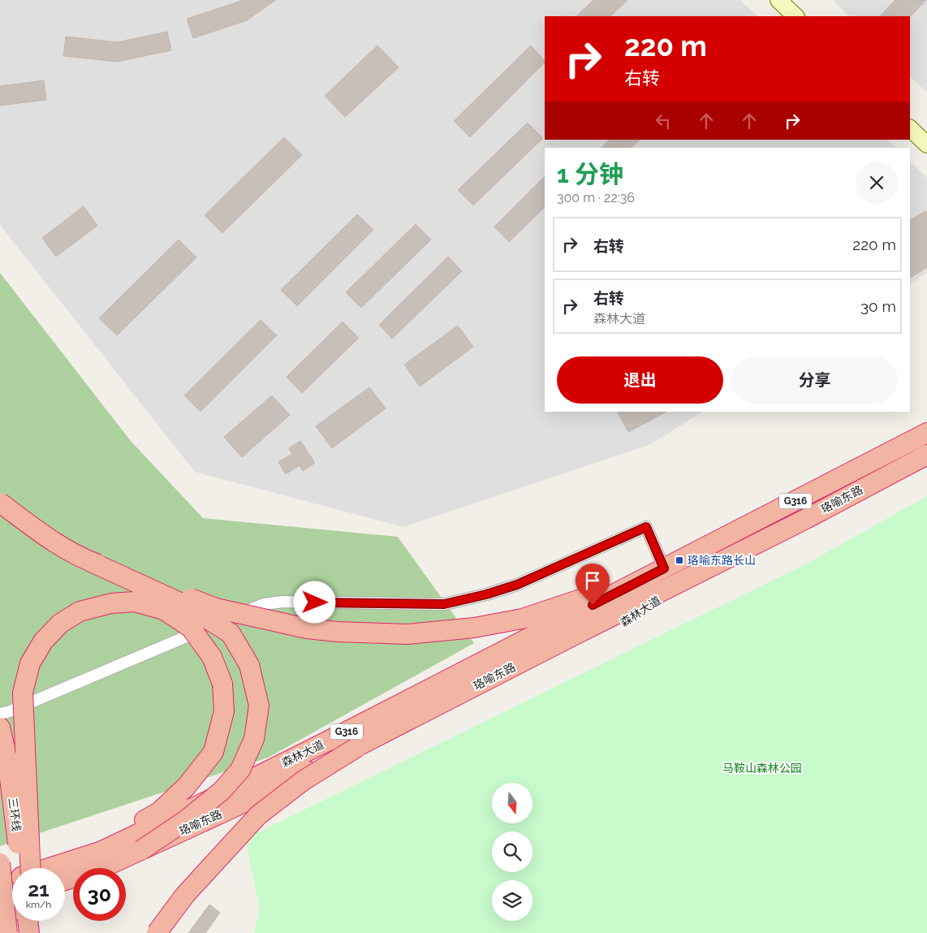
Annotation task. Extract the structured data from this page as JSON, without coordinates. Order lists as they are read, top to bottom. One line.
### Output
{"streets":{"highway":["珞喻东路","G316","森林大道","三环线"]},"crossings":[["珞喻东路","森林大道"]],"parks":["马鞍山森林公园"],"places":{"transit":["珞喻东路长山"]},"north":"bottom","page":{"turn":["220 m","右转"],"heading":["1 分钟","300 m · 22:36"],"list":[{"name":"右转","value":"220 m"},{"name":"右转","note":"森林大道","value":"30 m"}],"buttons":["退出","分享"],"speed":"21 km/h","limit":"30"}}
